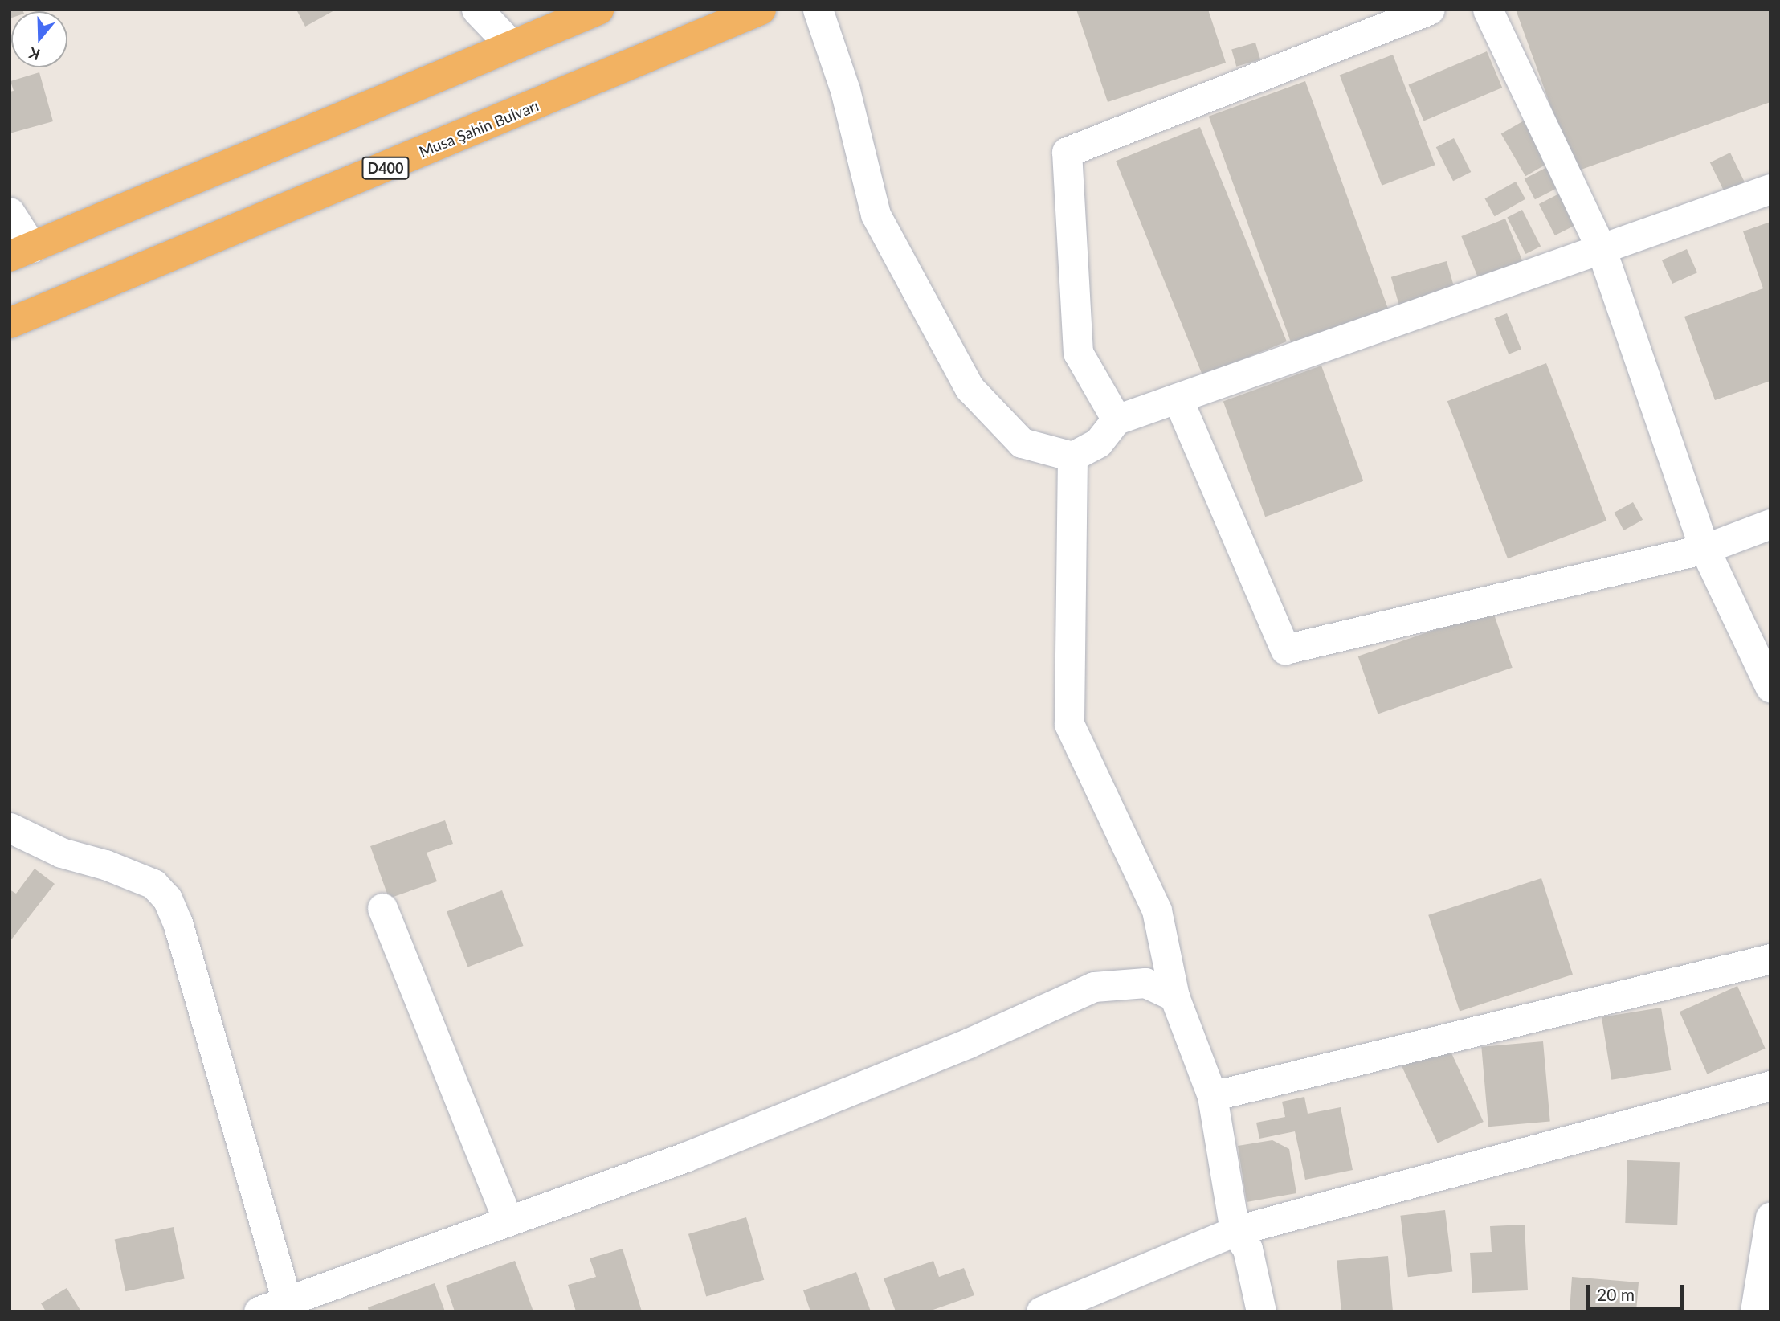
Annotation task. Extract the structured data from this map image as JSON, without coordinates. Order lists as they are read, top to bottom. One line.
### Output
{"streets":{"highway":["Musa Şahin Bulvarı","D400"]},"scale_bar":"20 m","north":"bottom"}
